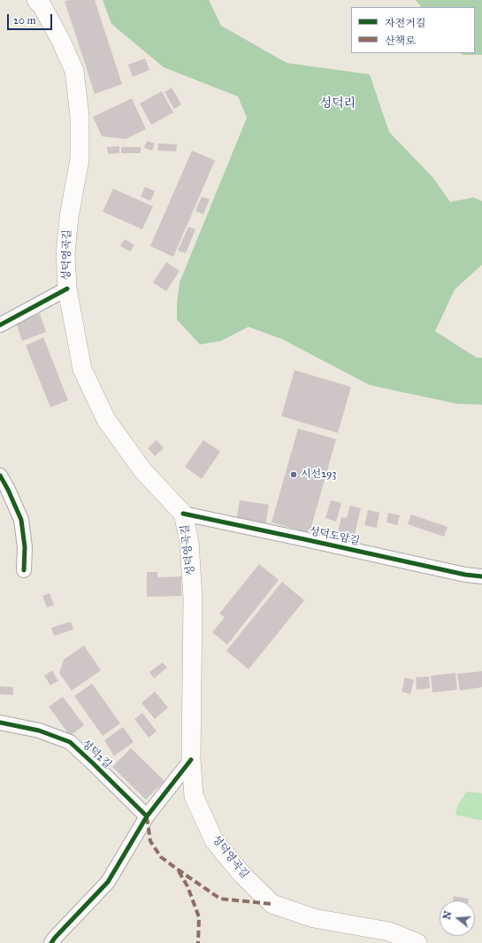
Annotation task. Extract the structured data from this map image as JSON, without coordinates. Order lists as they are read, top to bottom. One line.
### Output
{"streets":{"main road":["성덕영곡길"],"street":["성덕도암길","성덕2길"]},"crossings":[["성덕영곡길","성덕도암길"]],"districts":["성덕리"],"places":["시선293"],"legend":["자전거길","산책로"],"scale_bar":"20 m","north":"left"}
